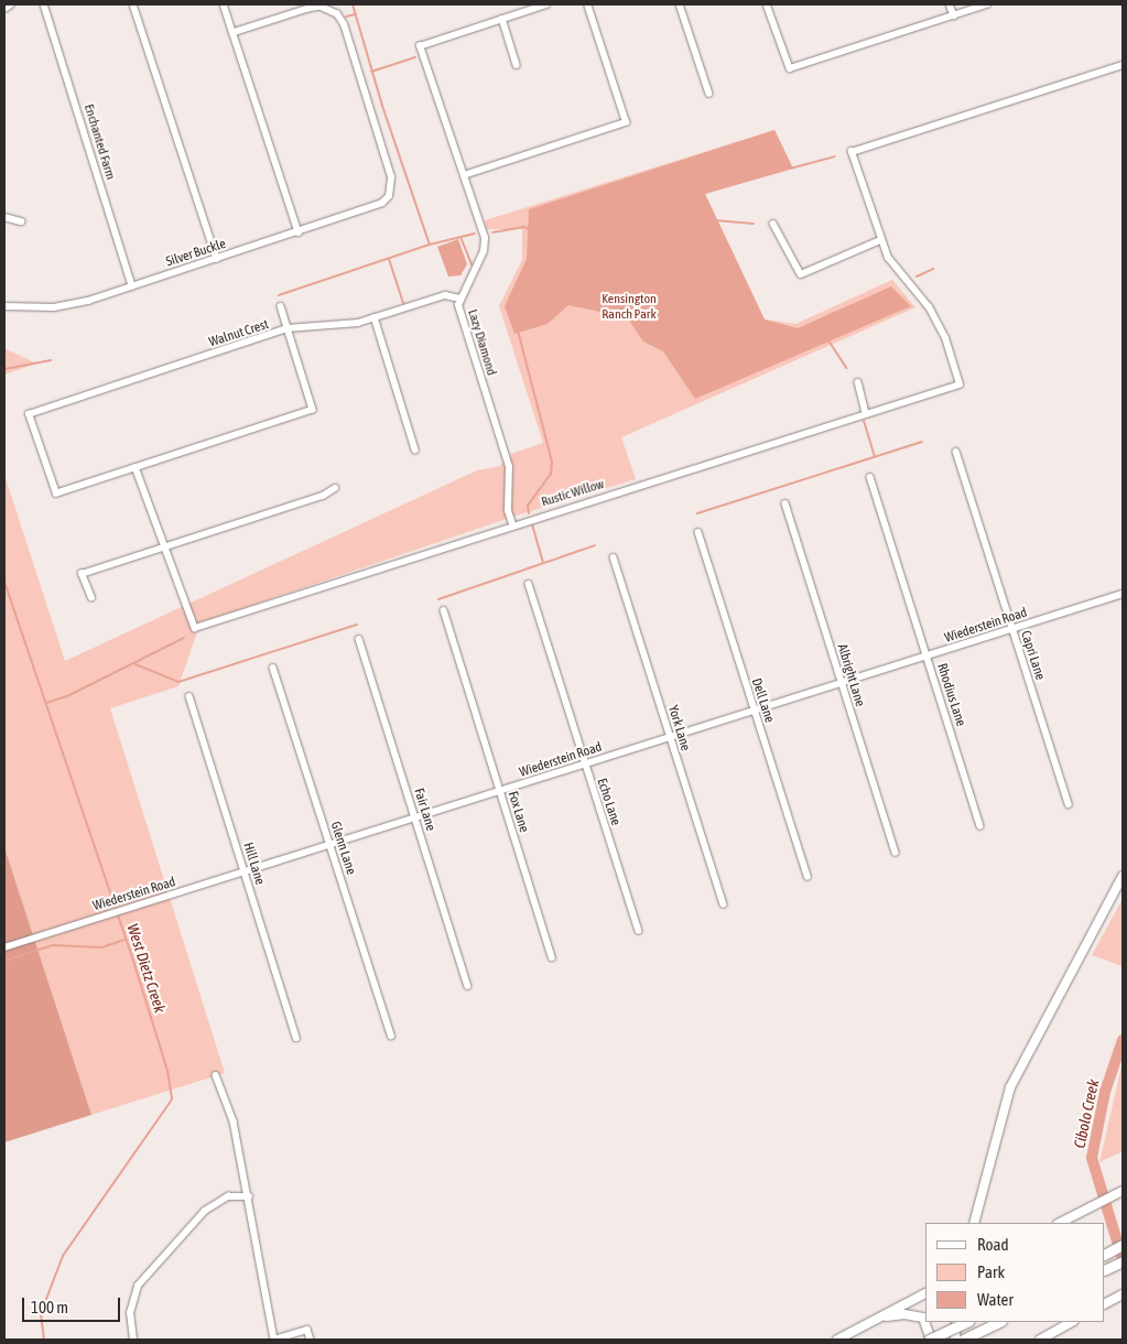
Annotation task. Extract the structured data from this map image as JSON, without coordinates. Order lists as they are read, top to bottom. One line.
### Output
{"streets":{"street":["Enchanted Farm","Silver Buckle","Walnut Crest","Lazy Diamond","Rustic Willow","Wiederstein Road","Capri Lane","Albright Lane","Rhodius Lane","Dell Lane","York Lane","Echo Lane","Fair Lane","Fox Lane","Glenn Lane","Hill Lane"]},"crossings":[["Enchanted Farm","Silver Buckle"],["Walnut Crest","Lazy Diamond"],["Lazy Diamond","Rustic Willow"],["Wiederstein Road","Capri Lane"],["Wiederstein Road","Albright Lane"],["Wiederstein Road","Rhodius Lane"],["Wiederstein Road","Dell Lane"],["Wiederstein Road","York Lane"],["Wiederstein Road","Echo Lane"],["Wiederstein Road","Fair Lane"],["Wiederstein Road","Fox Lane"],["Wiederstein Road","Glenn Lane"],["Wiederstein Road","Hill Lane"]],"water":["West Dietz Creek","Cibolo Creek"],"parks":["Kensington Ranch Park"],"legend":["Road","Park","Water"],"scale_bar":"100 m"}
